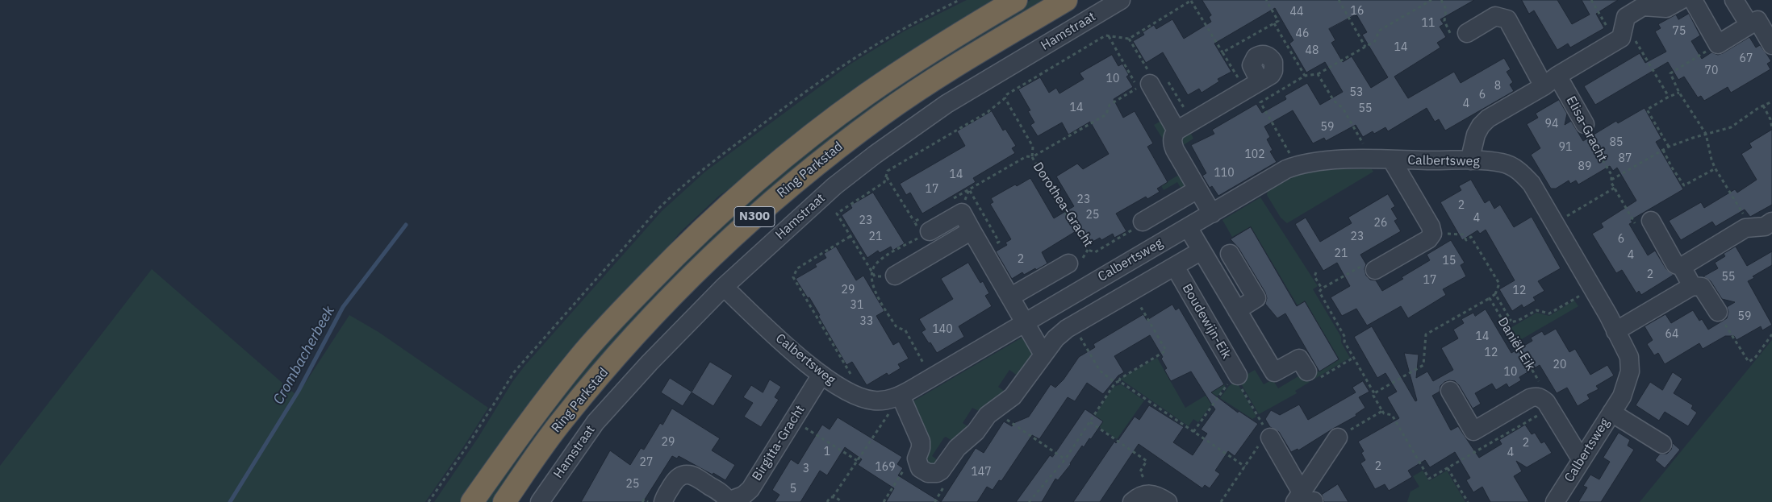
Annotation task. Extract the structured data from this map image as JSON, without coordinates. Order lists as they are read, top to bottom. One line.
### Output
{"streets":{"highway":["Ring Parkstad","N300"],"street":["Hamstraat","Elisa-Gracht","Calbertsweg","Boudewijn-Eik","Birgitta-Gracht"],"path":["Dorothea-Gracht","Daniël-Eik"]},"crossings":[["Hamstraat","Calbertsweg"],["Calbertsweg","Birgitta-Gracht"]],"water":["Crombacherbeek"],"house_numbers":["16","44","11","75","46","14","48","67","70","10","8","53","6","4","14","55","94","59","85","91","102","87","89","110","14","17","23","2","25","4","23","26","21","23","6","21","4","2","15","2","55","17","29","12","31","59","33","140","64","14","12","20","10","29","2","1","4","27","2","169","3","147","25","5"]}
